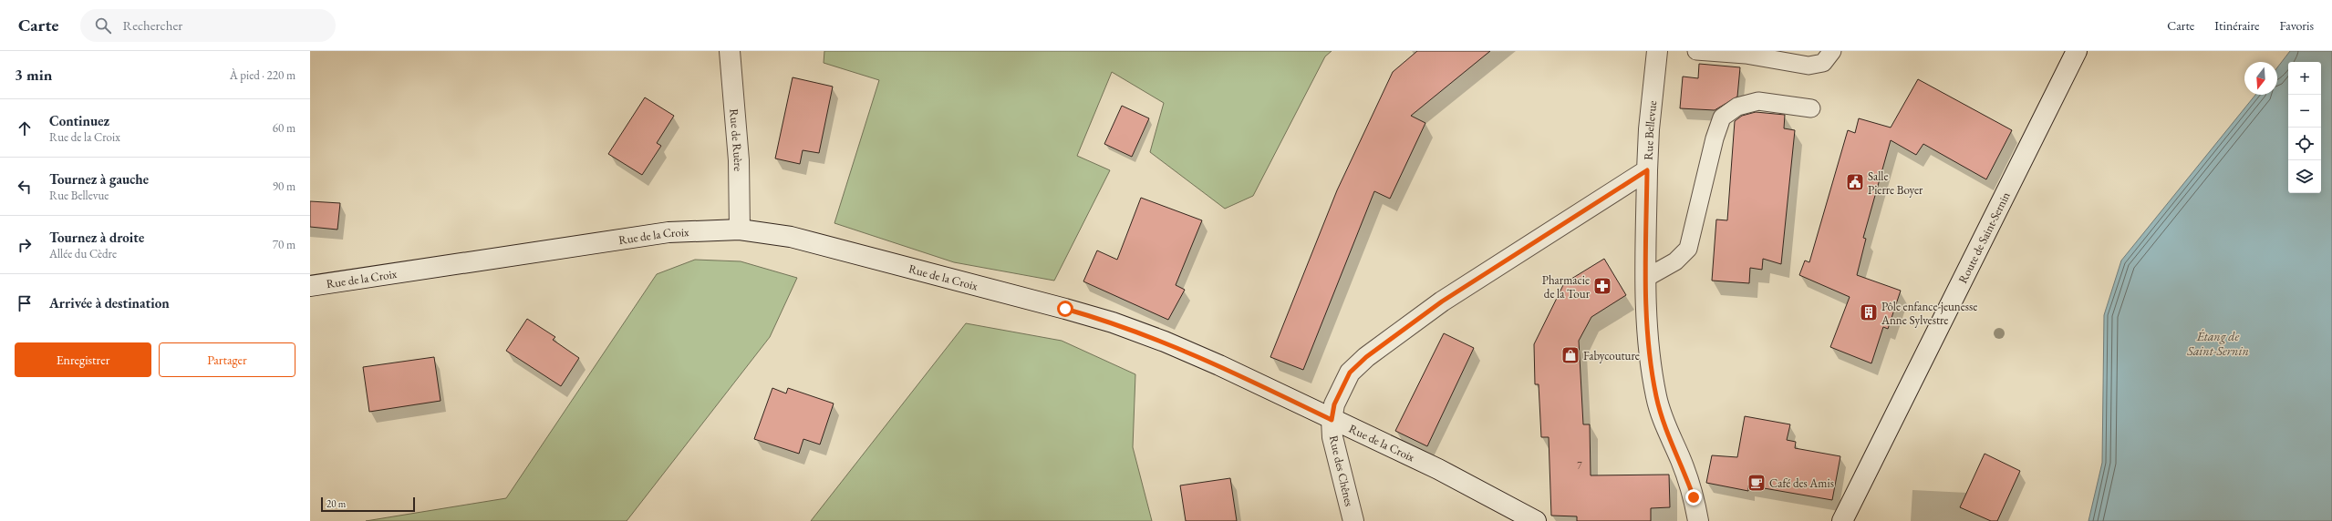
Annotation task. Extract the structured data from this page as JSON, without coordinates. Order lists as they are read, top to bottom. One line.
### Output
{"streets":{"street":["Rue Bellevue","Rue de Ruère","Rue de la Croix","Route de Saint-Sernin","Rue des Chênes"]},"crossings":[["Rue Bellevue","Rue de la Croix"],["Rue Bellevue","Rue des Chênes"],["Rue de Ruère","Rue de la Croix"],["Rue de la Croix","Rue des Chênes"]],"water":["Étang de Saint-Sernin"],"places":{"public building":["Salle Pierre Boyer"],"pharmacy":["Pharmacie de la Tour"],"building":["Pôle enfance-jeunesse Anne Sylvestre"],"shop":["Fabycouture"],"cafe":["Café des Amis"]},"house_numbers":["7"],"scale_bar":"20 m","north":"bottom","page":{"header":"Carte","search":"Rechercher","nav":["Carte","Itinéraire","Favoris"],"heading":["3 min","À pied · 220 m"],"map_buttons":["+","−"],"list":[["Continuez","Rue de la Croix","60 m"],["Tournez à gauche","Rue Bellevue","90 m"],["Tournez à droite","Allée du Cèdre","70 m"],"Arrivée à destination"],"buttons":["Enregistrer","Partager"],"scale":"20 m"}}
